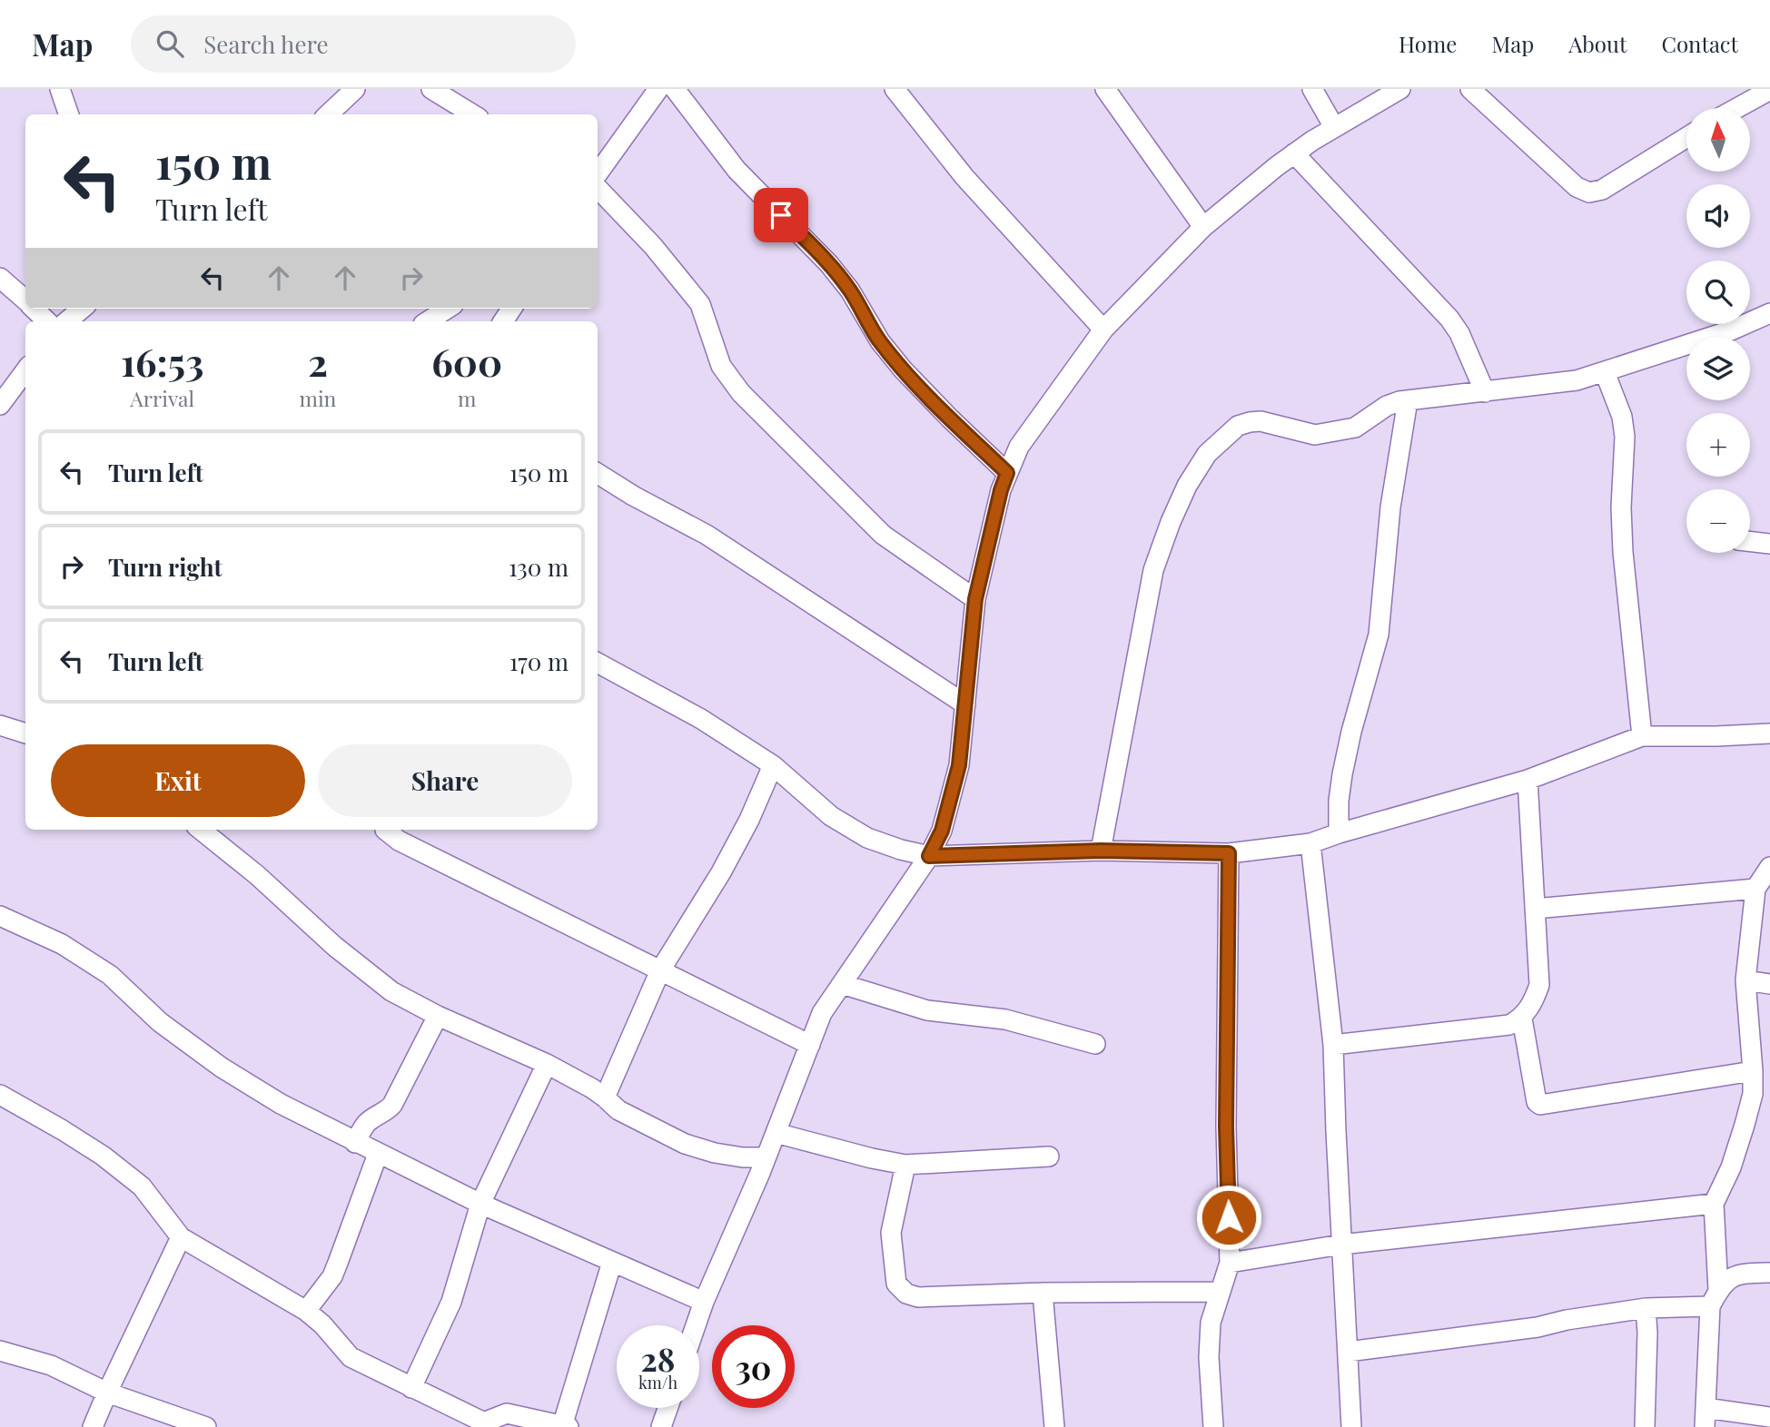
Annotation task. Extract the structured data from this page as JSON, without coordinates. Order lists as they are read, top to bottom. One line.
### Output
{"north":"top","page":{"header":"Map","search":"Search here","nav":["Home","Map","About","Contact"],"map_buttons":["+","−"],"turn":["150 m","Turn left"],"eta":["16:53","Arrival","2","min","600","m"],"list":[{"name":"Turn left","value":"150 m"},{"name":"Turn right","value":"130 m"},{"name":"Turn left","value":"170 m"}],"buttons":["Exit","Share"],"speed":"28 km/h","limit":"30"}}
